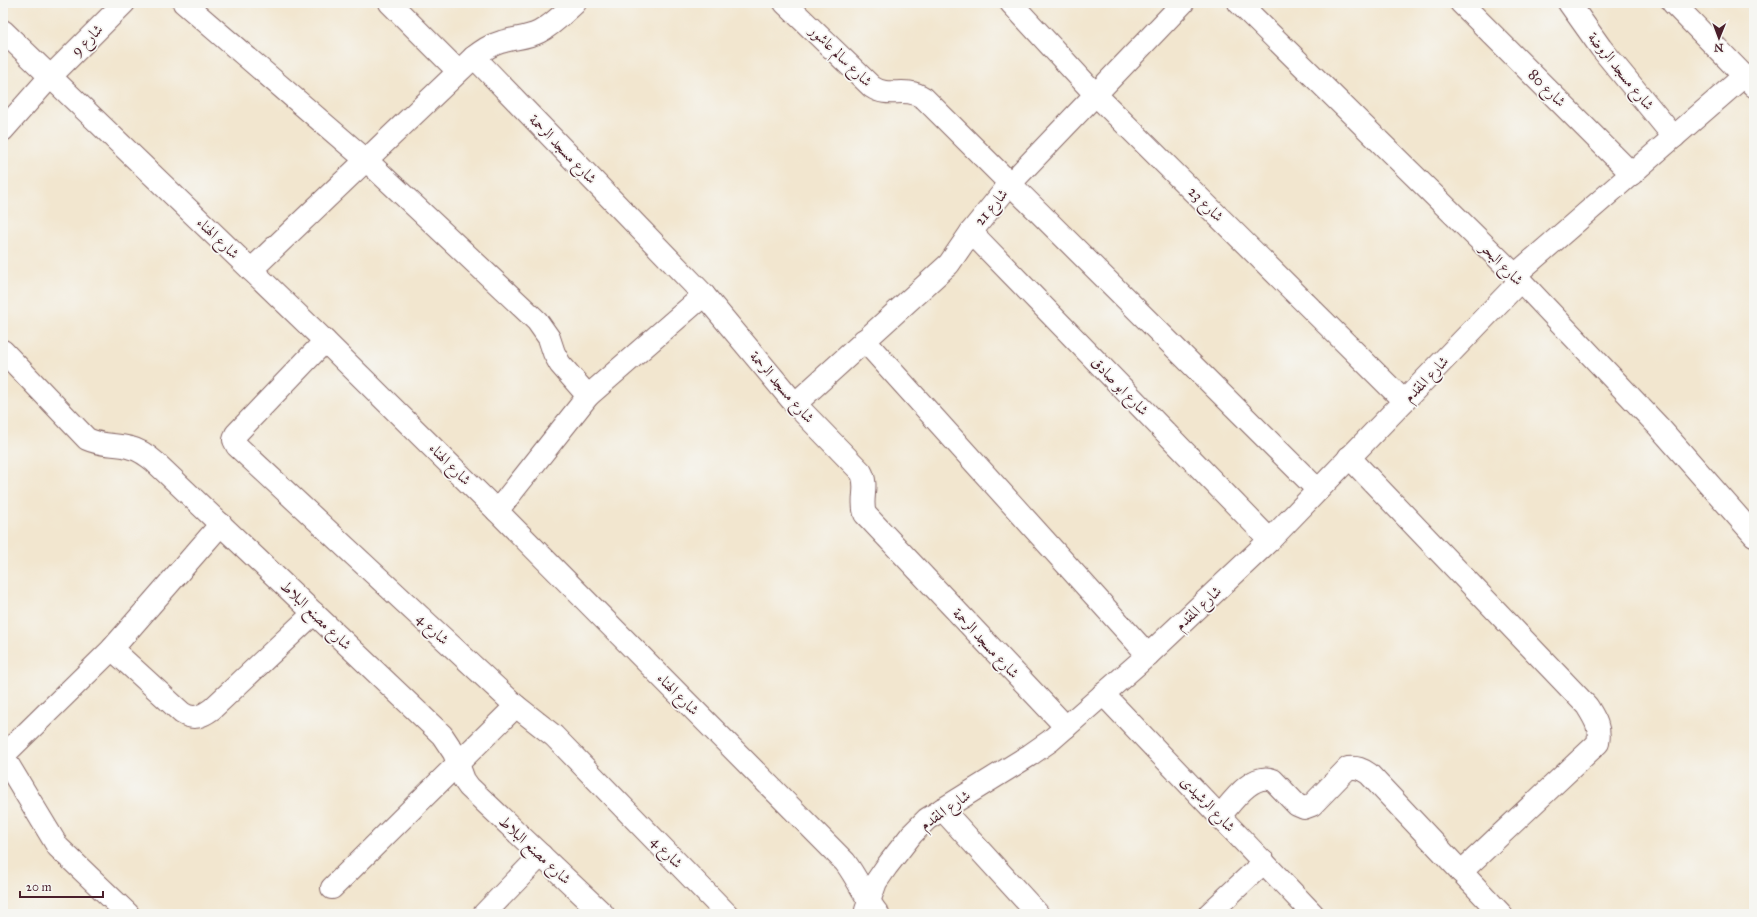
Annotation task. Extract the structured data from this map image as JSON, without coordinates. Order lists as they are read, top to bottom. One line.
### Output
{"streets":{"street":["شارع 9","شارع سالم عاشور","شارع مسجد الروضة","شارع 80","شارع مسجد الرحمة","شارع 23","شارع 21","شارع الهناء","شارع البحر","شارع المقدم","شارع ابو صادق","شارع مصنع البلاط","شارع 4","شارع الرشيدى"]},"crossings":[["شارع 9","شارع الهناء"],["شارع سالم عاشور","شارع 21"],["شارع سالم عاشور","شارع المقدم"],["شارع مسجد الروضة","شارع المقدم"],["شارع 80","شارع المقدم"],["شارع مسجد الرحمة","شارع 21"],["شارع مسجد الرحمة","شارع المقدم"],["شارع 23","شارع 21"],["شارع 23","شارع المقدم"],["شارع 21","شارع ابو صادق"],["شارع الهناء","شارع المقدم"],["شارع الهناء","شارع 4"],["شارع البحر","شارع المقدم"],["شارع المقدم","شارع ابو صادق"],["شارع المقدم","شارع الرشيدى"]],"scale_bar":"20 m","north":"bottom"}
